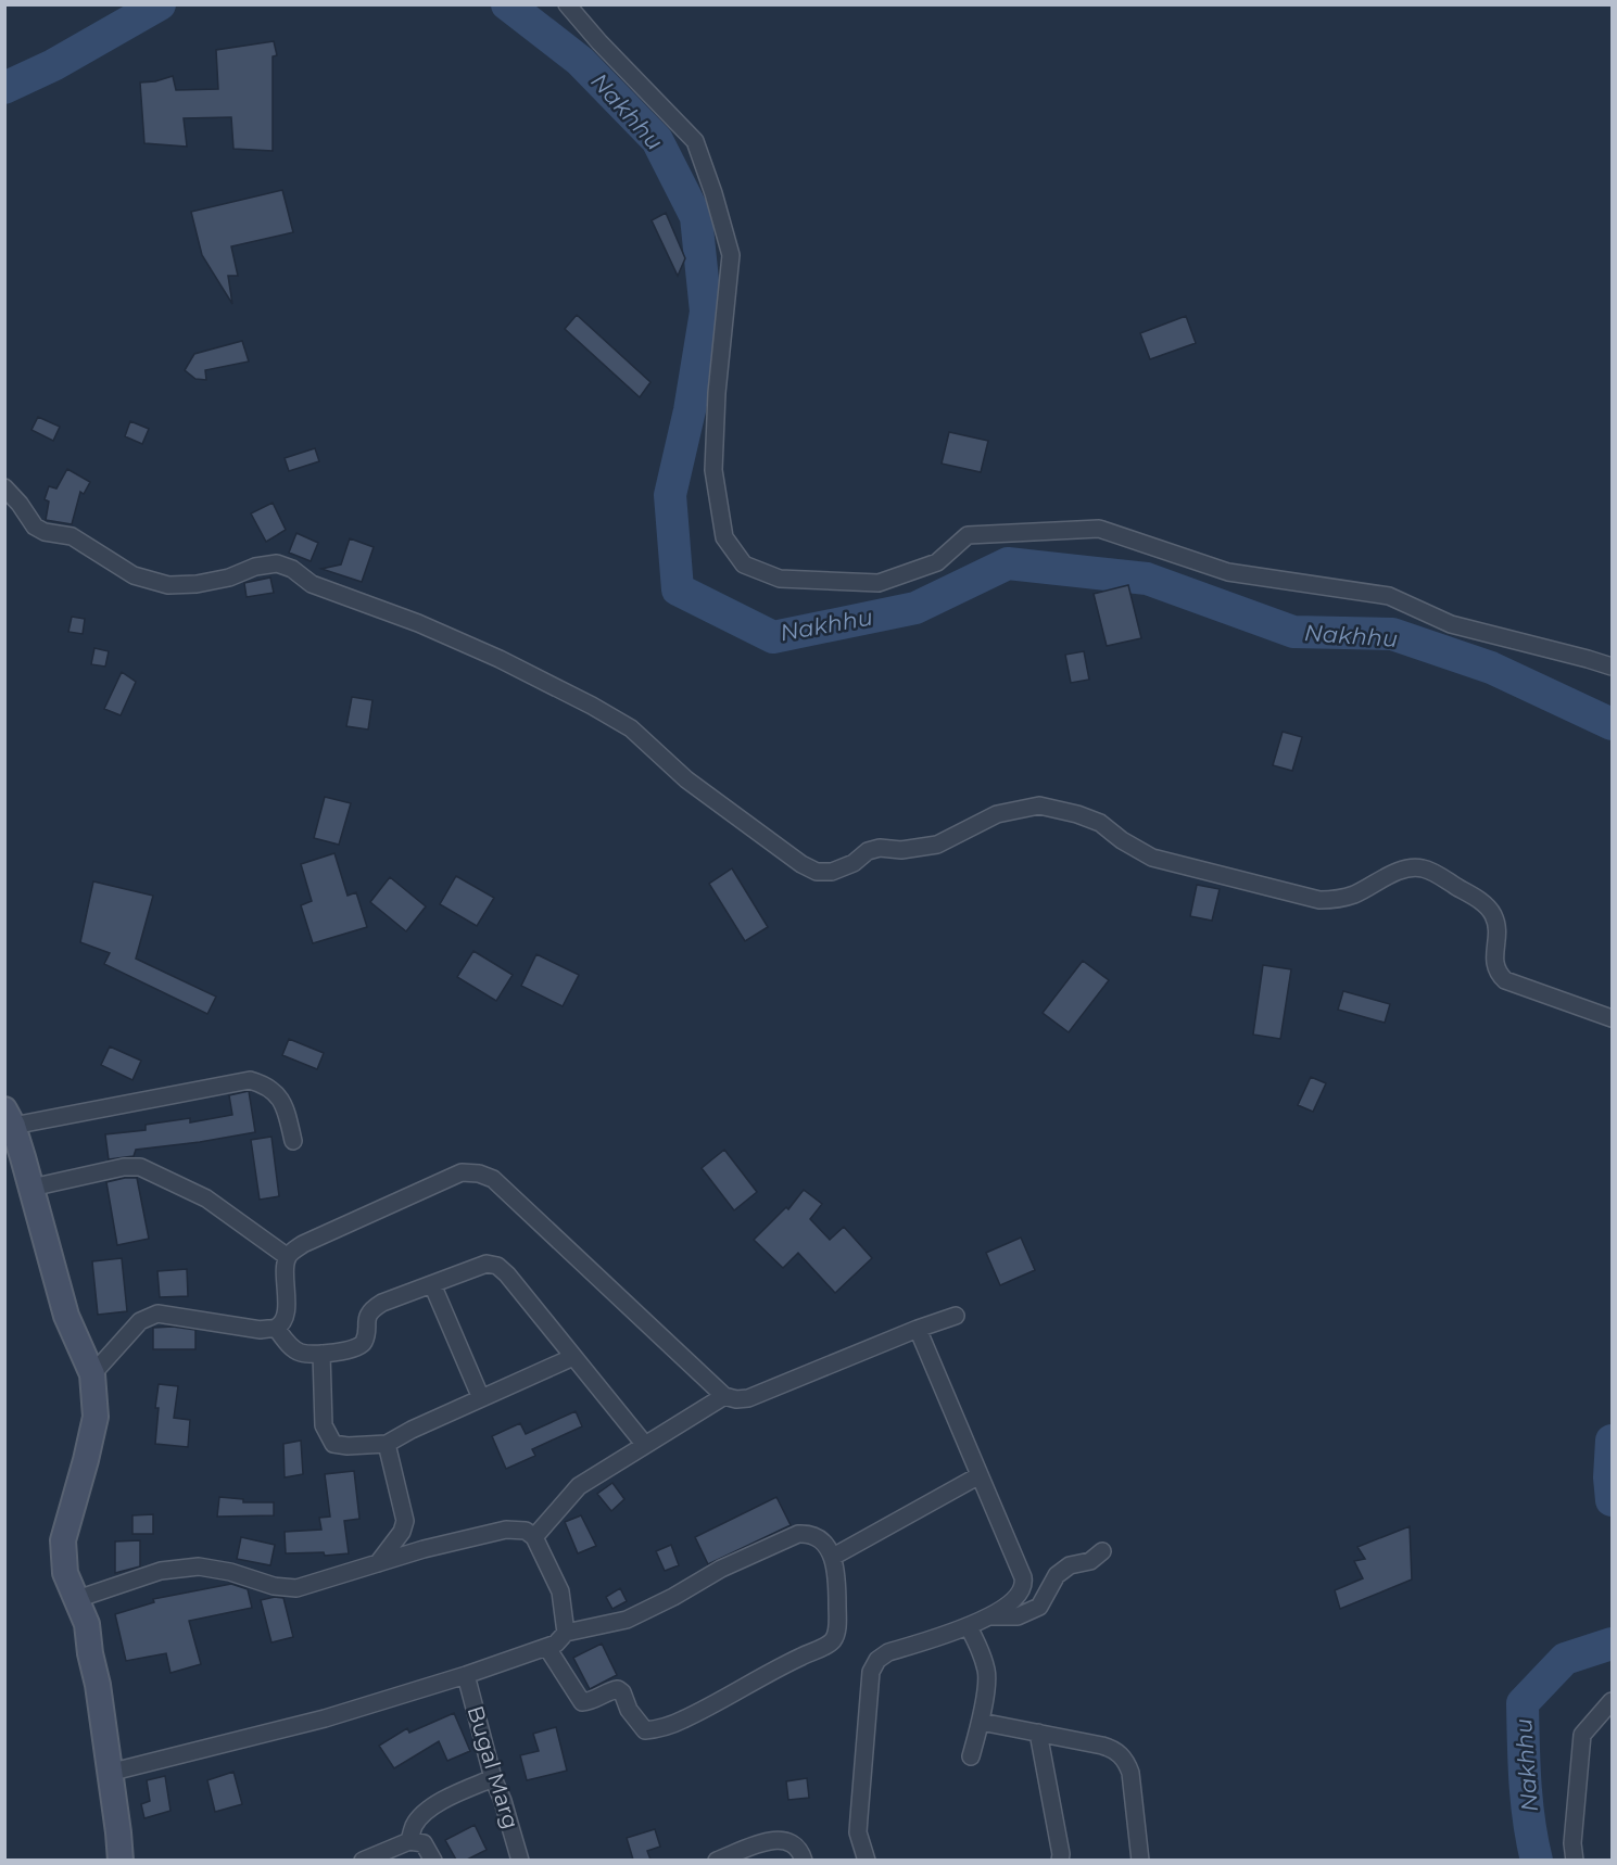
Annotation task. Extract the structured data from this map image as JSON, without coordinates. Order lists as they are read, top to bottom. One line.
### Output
{"streets":{"street":["Bugal Marg"]},"water":["Nakhhu"]}
